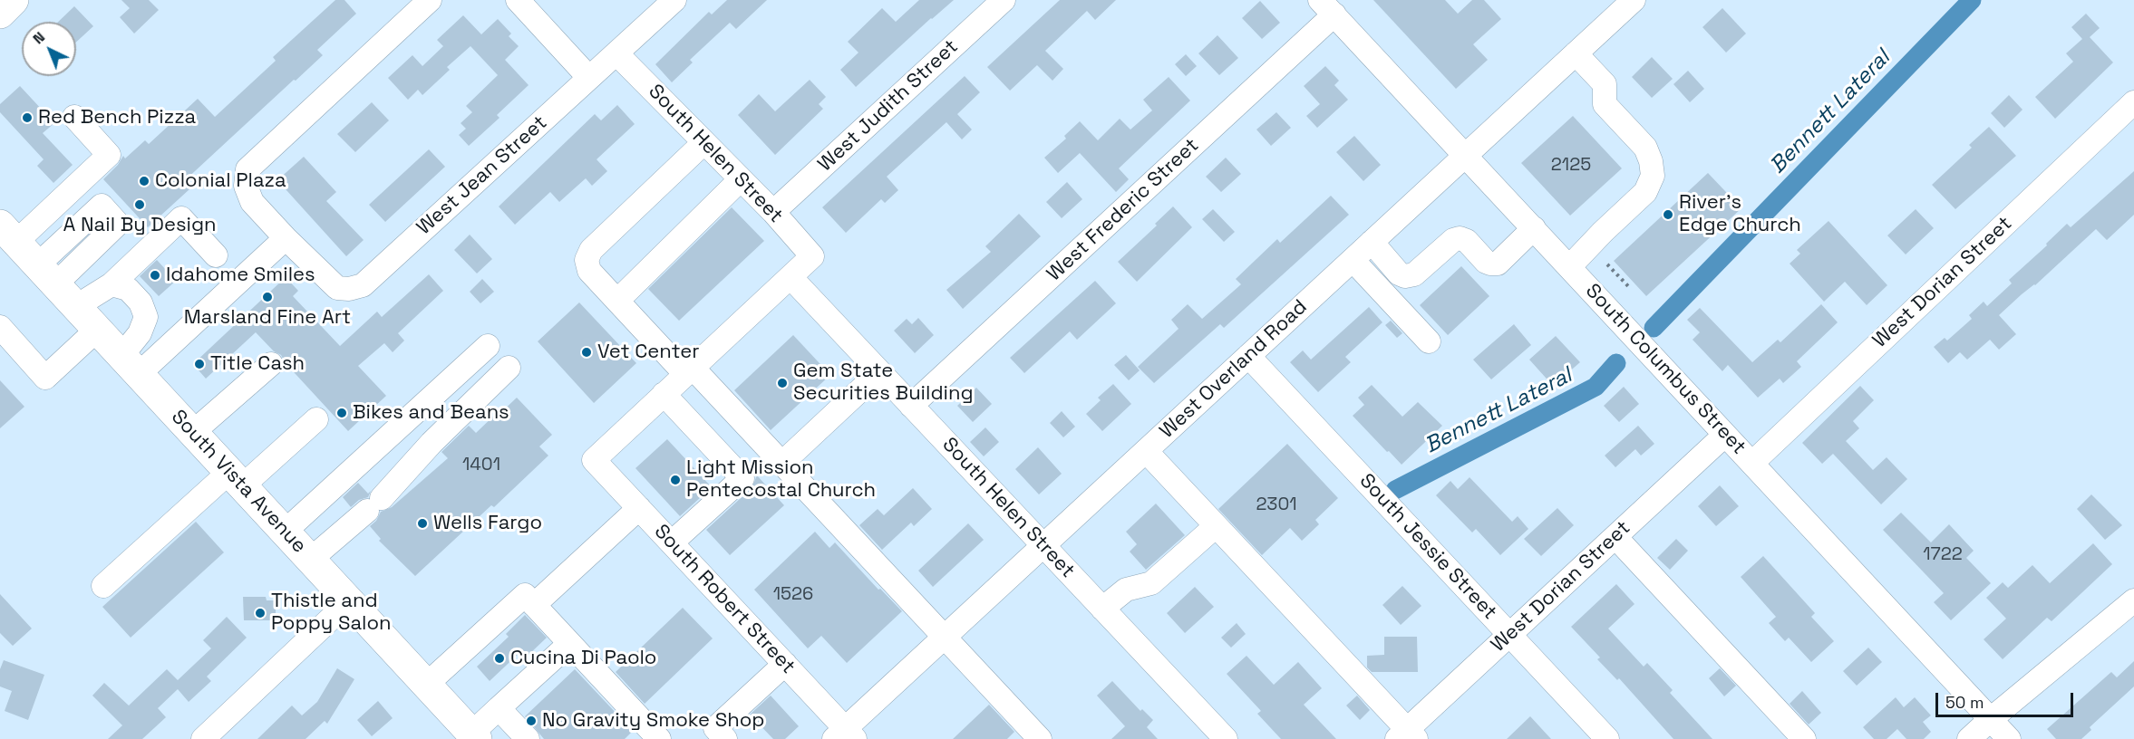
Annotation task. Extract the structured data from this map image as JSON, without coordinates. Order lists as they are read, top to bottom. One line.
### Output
{"streets":{"main road":["South Vista Avenue"],"street":["West Judith Street","South Helen Street","West Jean Street","West Frederic Street","West Dorian Street","West Overland Road","South Columbus Street","South Jessie Street","South Robert Street"]},"crossings":[["West Judith Street","South Helen Street"],["South Helen Street","West Jean Street"],["South Helen Street","West Frederic Street"],["South Helen Street","West Overland Road"],["West Frederic Street","South Columbus Street"],["West Dorian Street","South Columbus Street"],["West Dorian Street","South Jessie Street"],["West Overland Road","South Columbus Street"],["West Overland Road","South Jessie Street"],["West Overland Road","South Robert Street"]],"water":["Bennett Lateral"],"places":["Red Bench Pizza","Colonial Plaza","A Nail By Design","River's Edge Church","Idahome Smiles","Marsland Fine Art","Vet Center","Title Cash","Gem State Securities Building","Bikes and Beans","Light Mission Pentecostal Church","Wells Fargo","Thistle and Poppy Salon","Cucina Di Paolo","No Gravity Smoke Shop"],"house_numbers":["2125","1401","2301","1722","1526"],"scale_bar":"50 m","north":"top left"}
